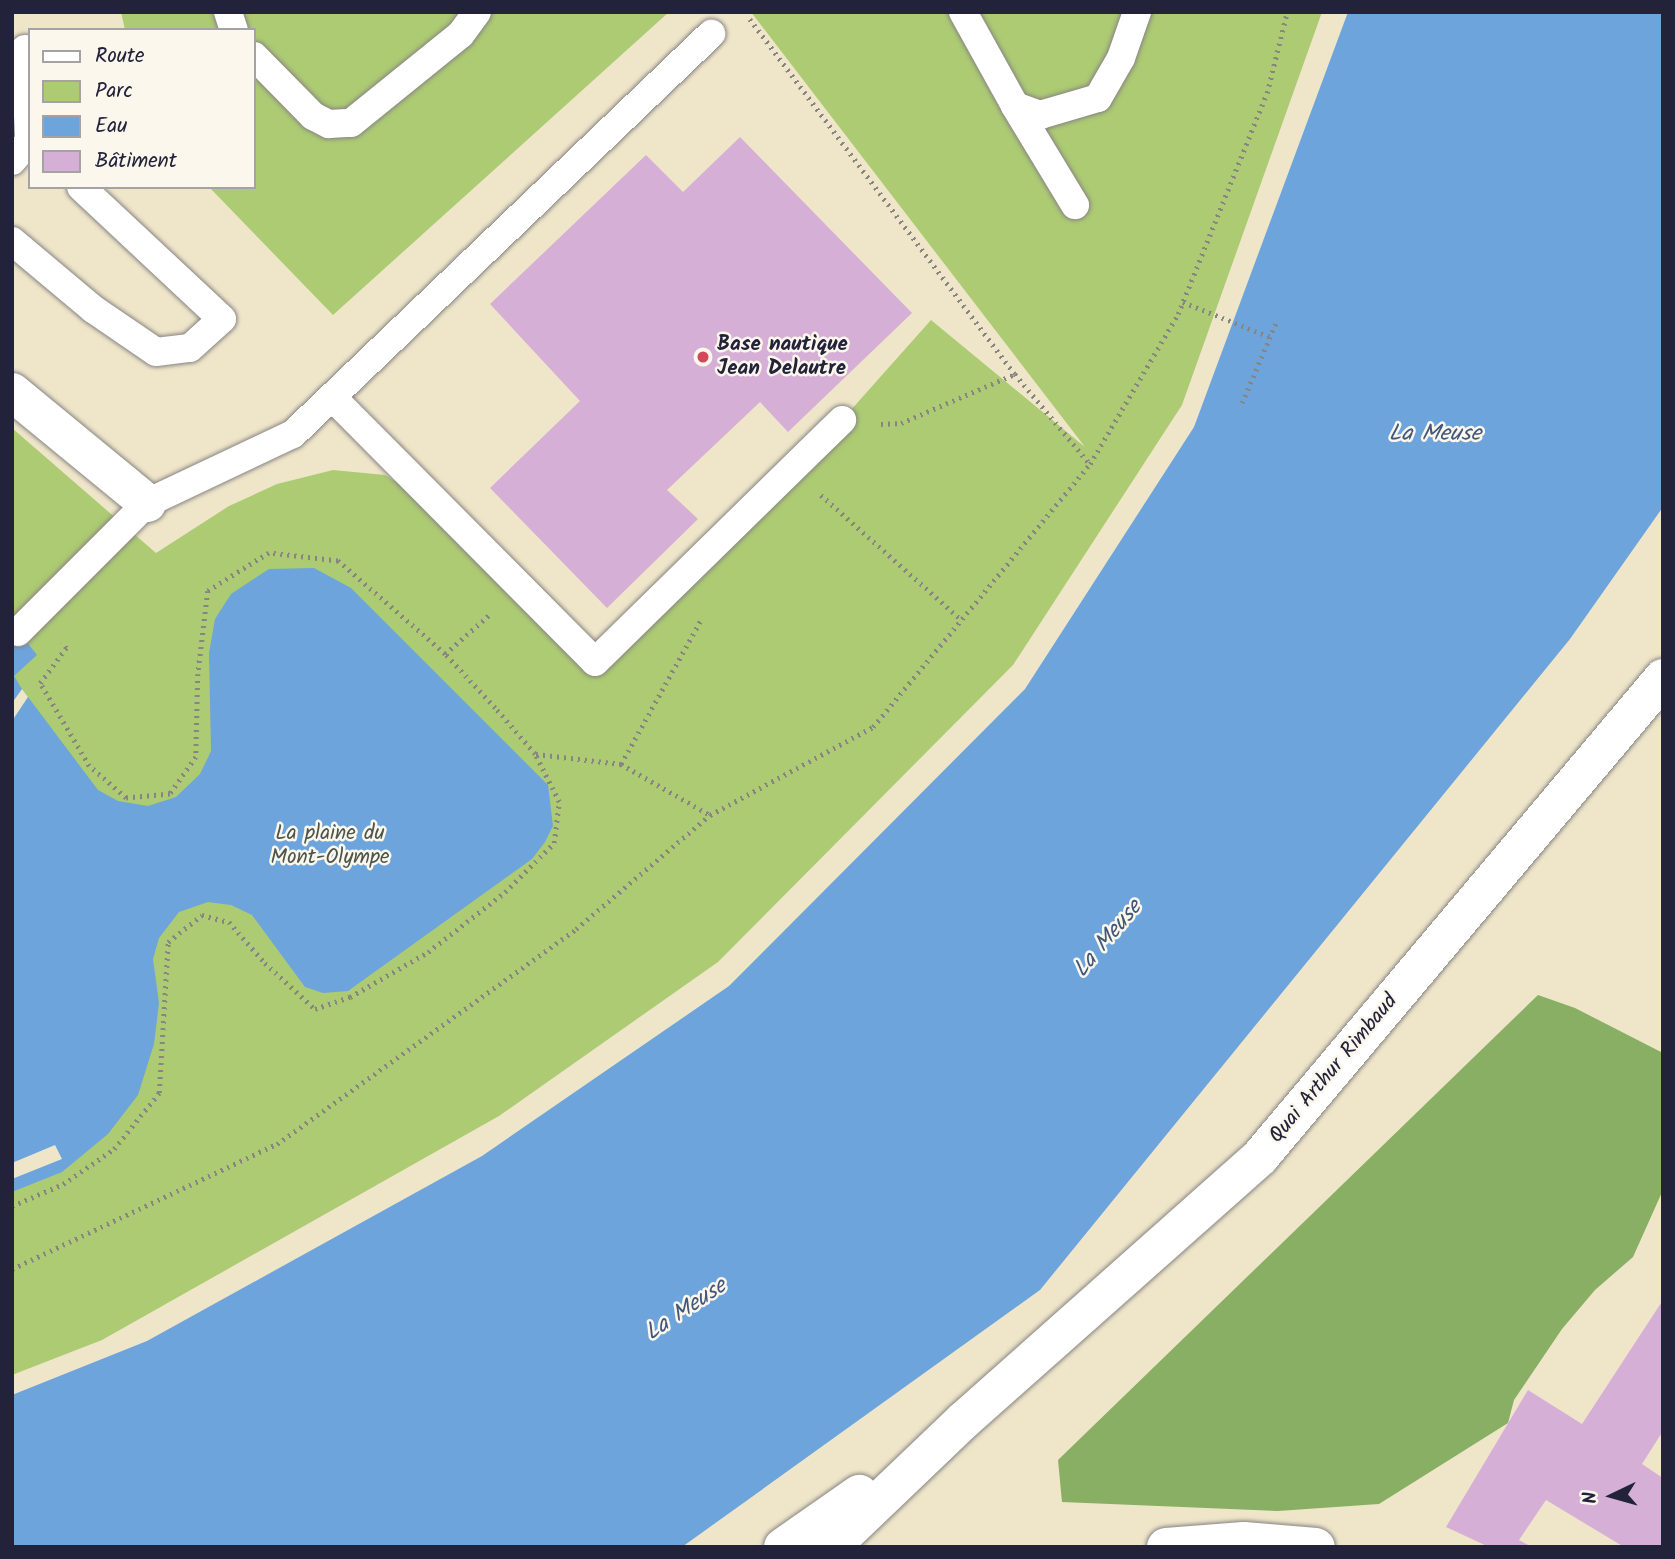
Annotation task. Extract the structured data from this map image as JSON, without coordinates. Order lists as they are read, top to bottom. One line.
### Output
{"streets":{"main road":["Quai Arthur Rimbaud"]},"water":["La Meuse"],"parks":["La plaine du Mont-Olympe"],"places":["Base nautique Jean Delautre"],"legend":["Route","Parc","Eau","Bâtiment"],"north":"left"}
